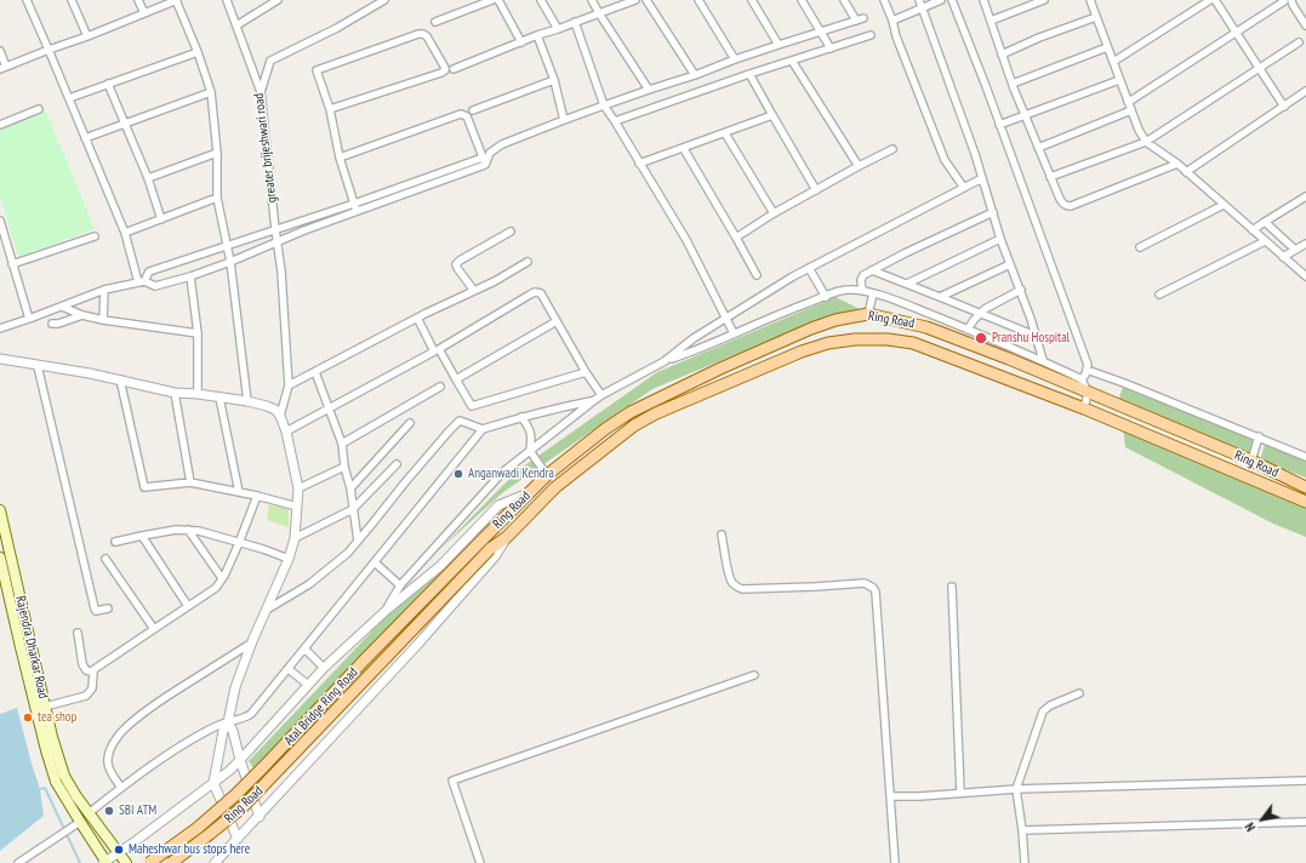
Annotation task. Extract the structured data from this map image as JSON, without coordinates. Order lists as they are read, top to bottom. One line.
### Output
{"streets":{"main road":["Ring Road","Rajendra Dharkar Road","Atal Bridge Ring Road"],"street":["greater brijeshwari road"]},"crossings":[["Ring Road","Atal Bridge Ring Road"]],"places":["Pranshu Hospital","Anganwadi Kendra","tea shop","SBI ATM","Maheshwar bus stops here"],"north":"bottom left"}
